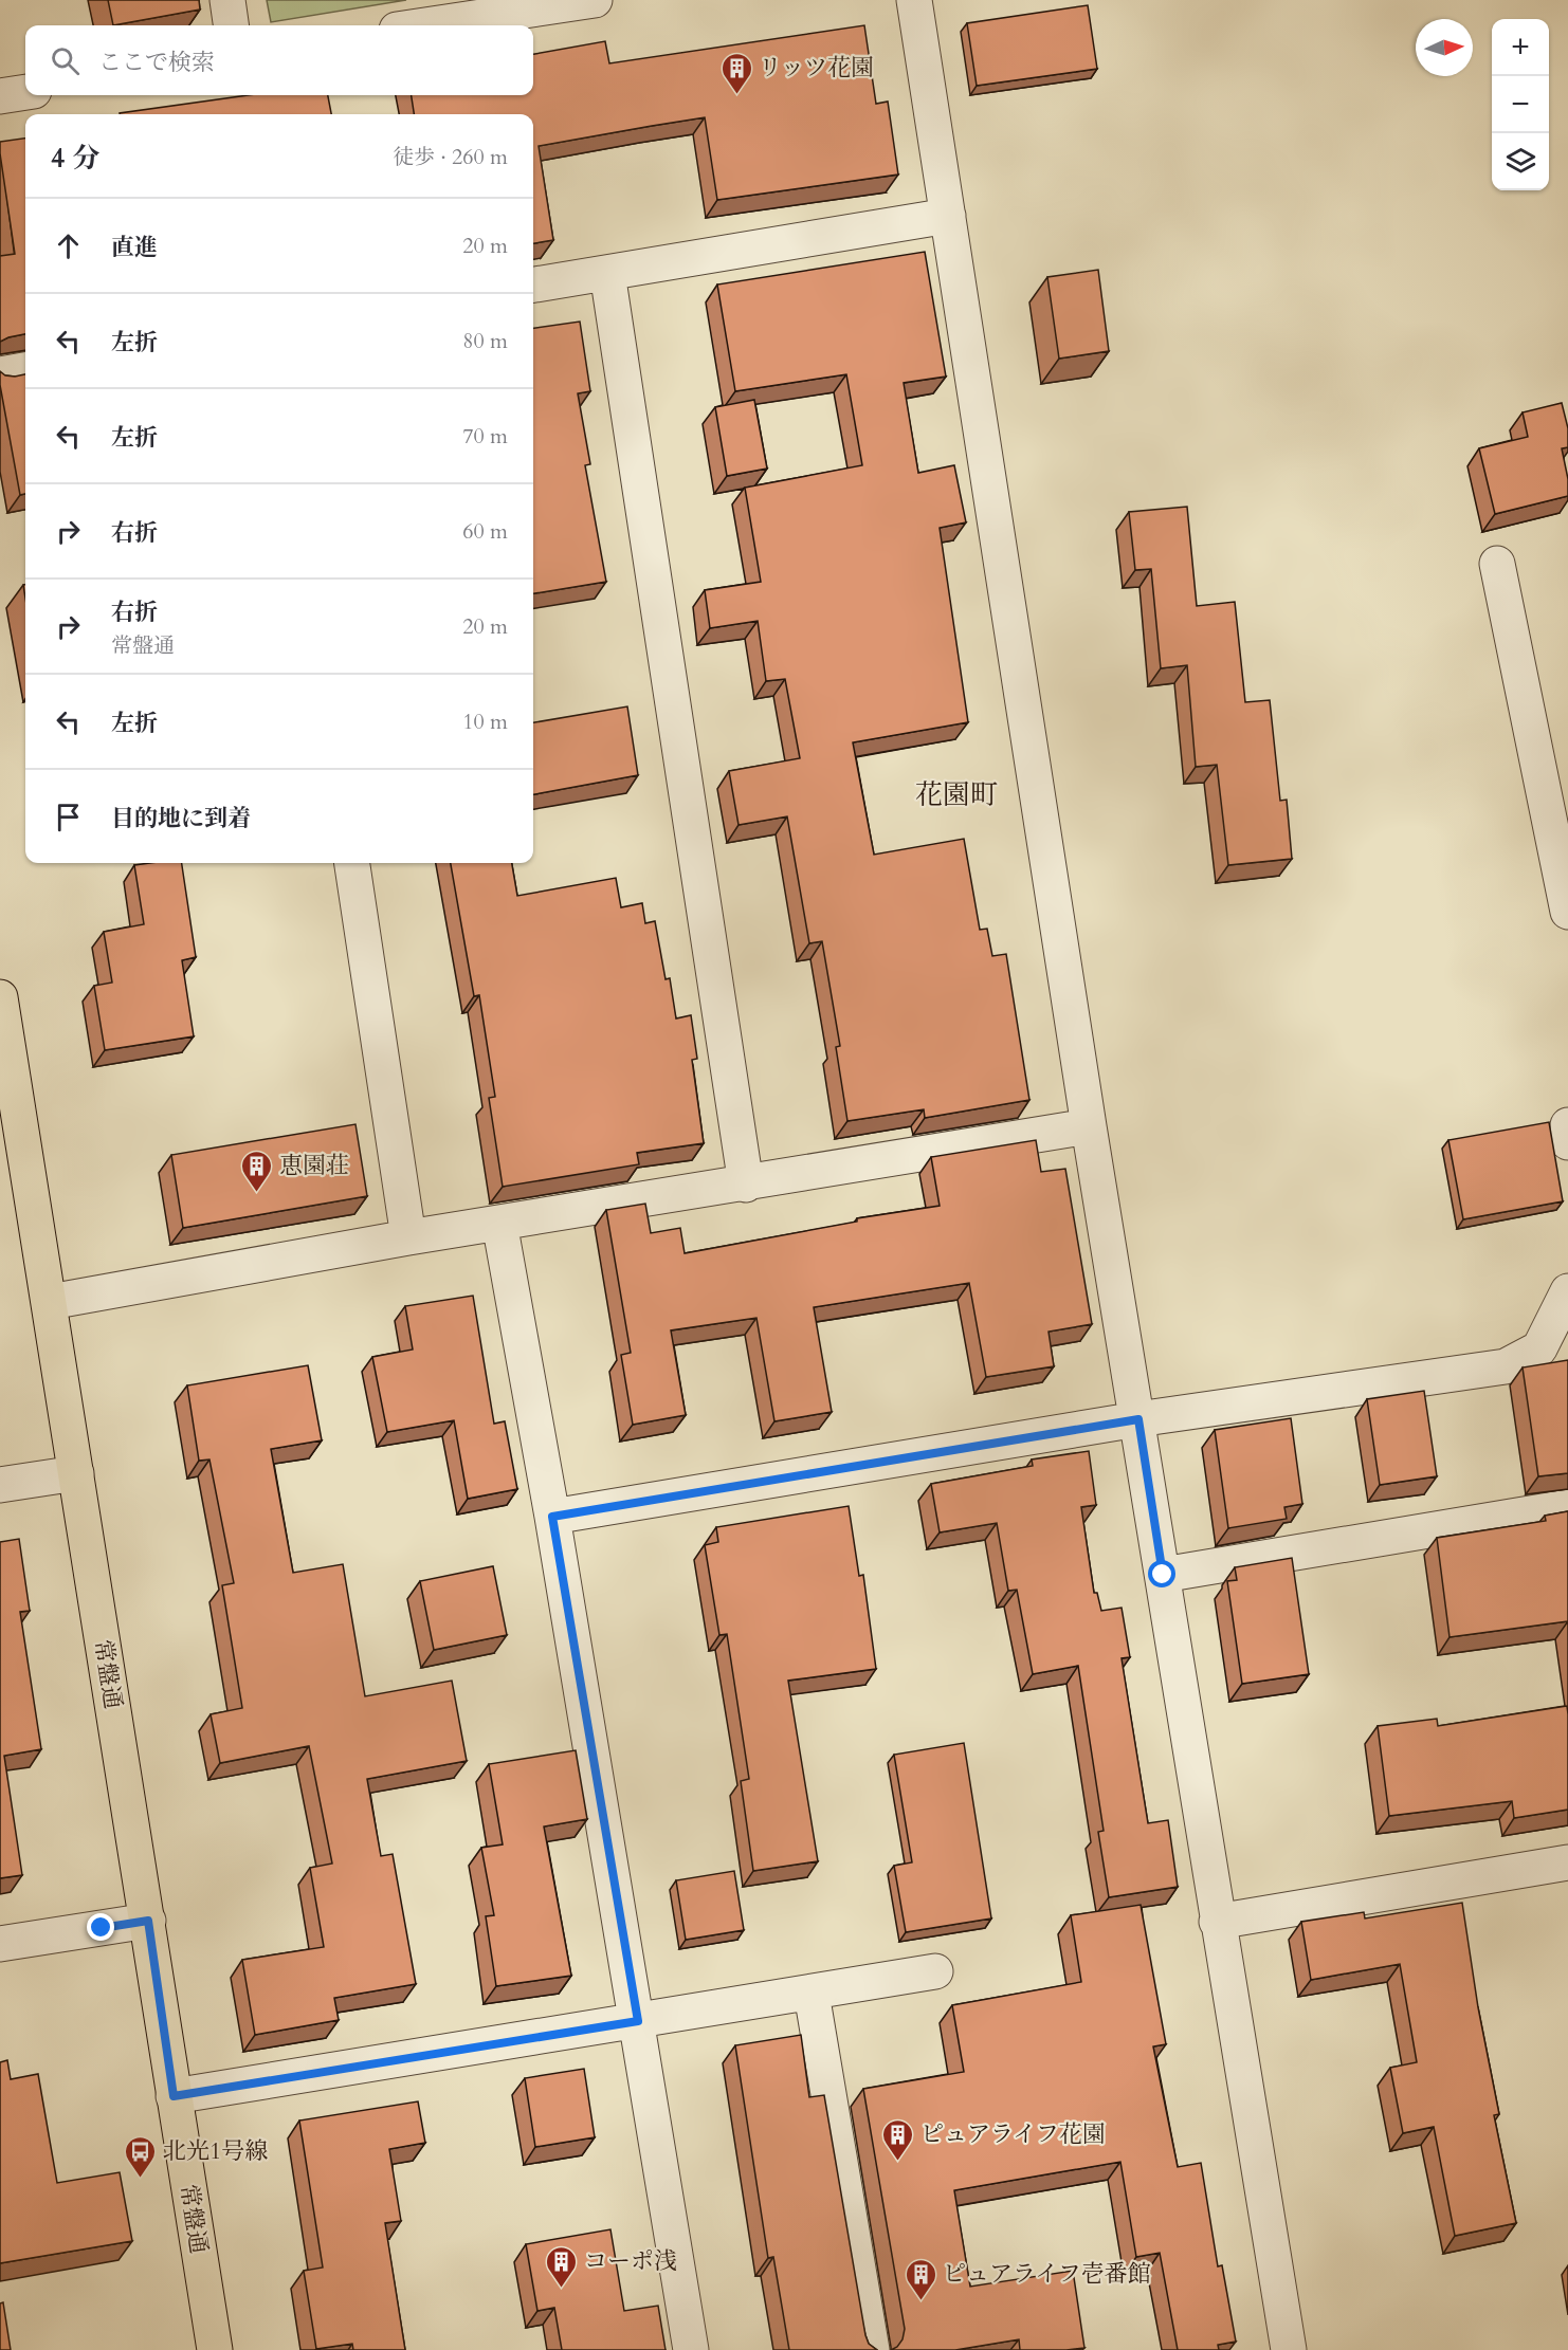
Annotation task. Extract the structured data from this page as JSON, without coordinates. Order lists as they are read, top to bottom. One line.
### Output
{"streets":{"main road":["常盤通"]},"districts":["花園町"],"places":{"building":["リッツ花園","恵園荘","ピュアライフ花園","コーポ浅","ピュアライフ壱番館"],"bus stop":["北光1号線"]},"north":"right","page":{"map_buttons":["+","−"],"search":"ここで検索","heading":["4 分","徒歩 · 260 m"],"list":[["直進","20 m"],["左折","80 m"],["左折","70 m"],["右折","60 m"],["右折","常盤通","20 m"],["左折","10 m"],"目的地に到着"]}}
